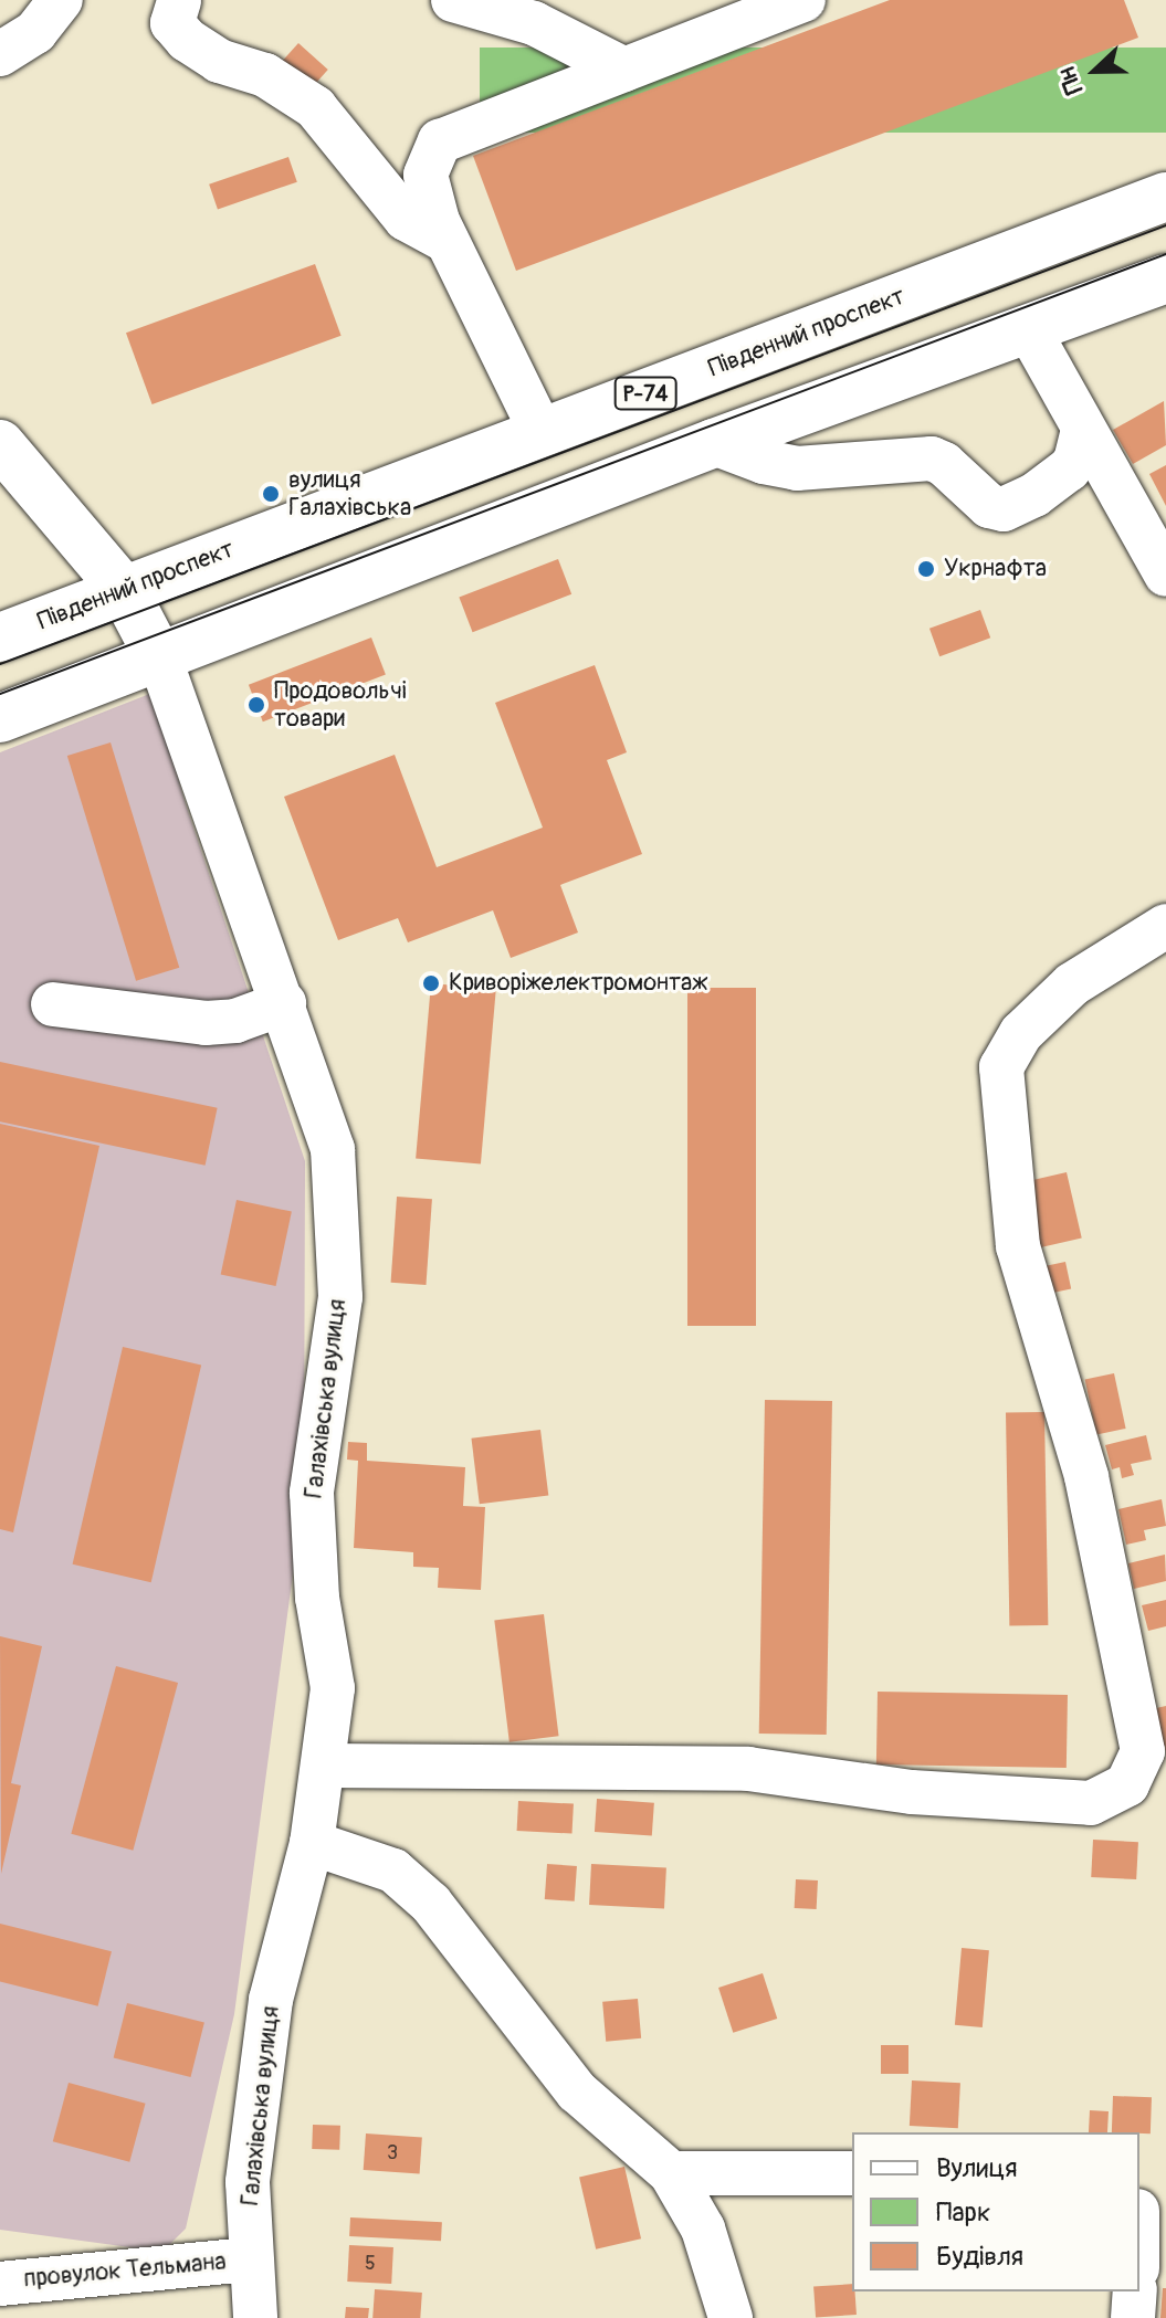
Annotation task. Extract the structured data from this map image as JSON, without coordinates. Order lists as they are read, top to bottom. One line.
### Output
{"streets":{"main road":["Південний проспект","Р-74"],"street":["Галахівська вулиця","провулок Тельмана"]},"crossings":[["Галахівська вулиця","провулок Тельмана"]],"places":["вулиця Галахівська","Укрнафта","Продовольчі товари","Криворіжелектромонтаж"],"house_numbers":["3","5"],"legend":["Вулиця","Парк","Будівля"],"north":"left"}
